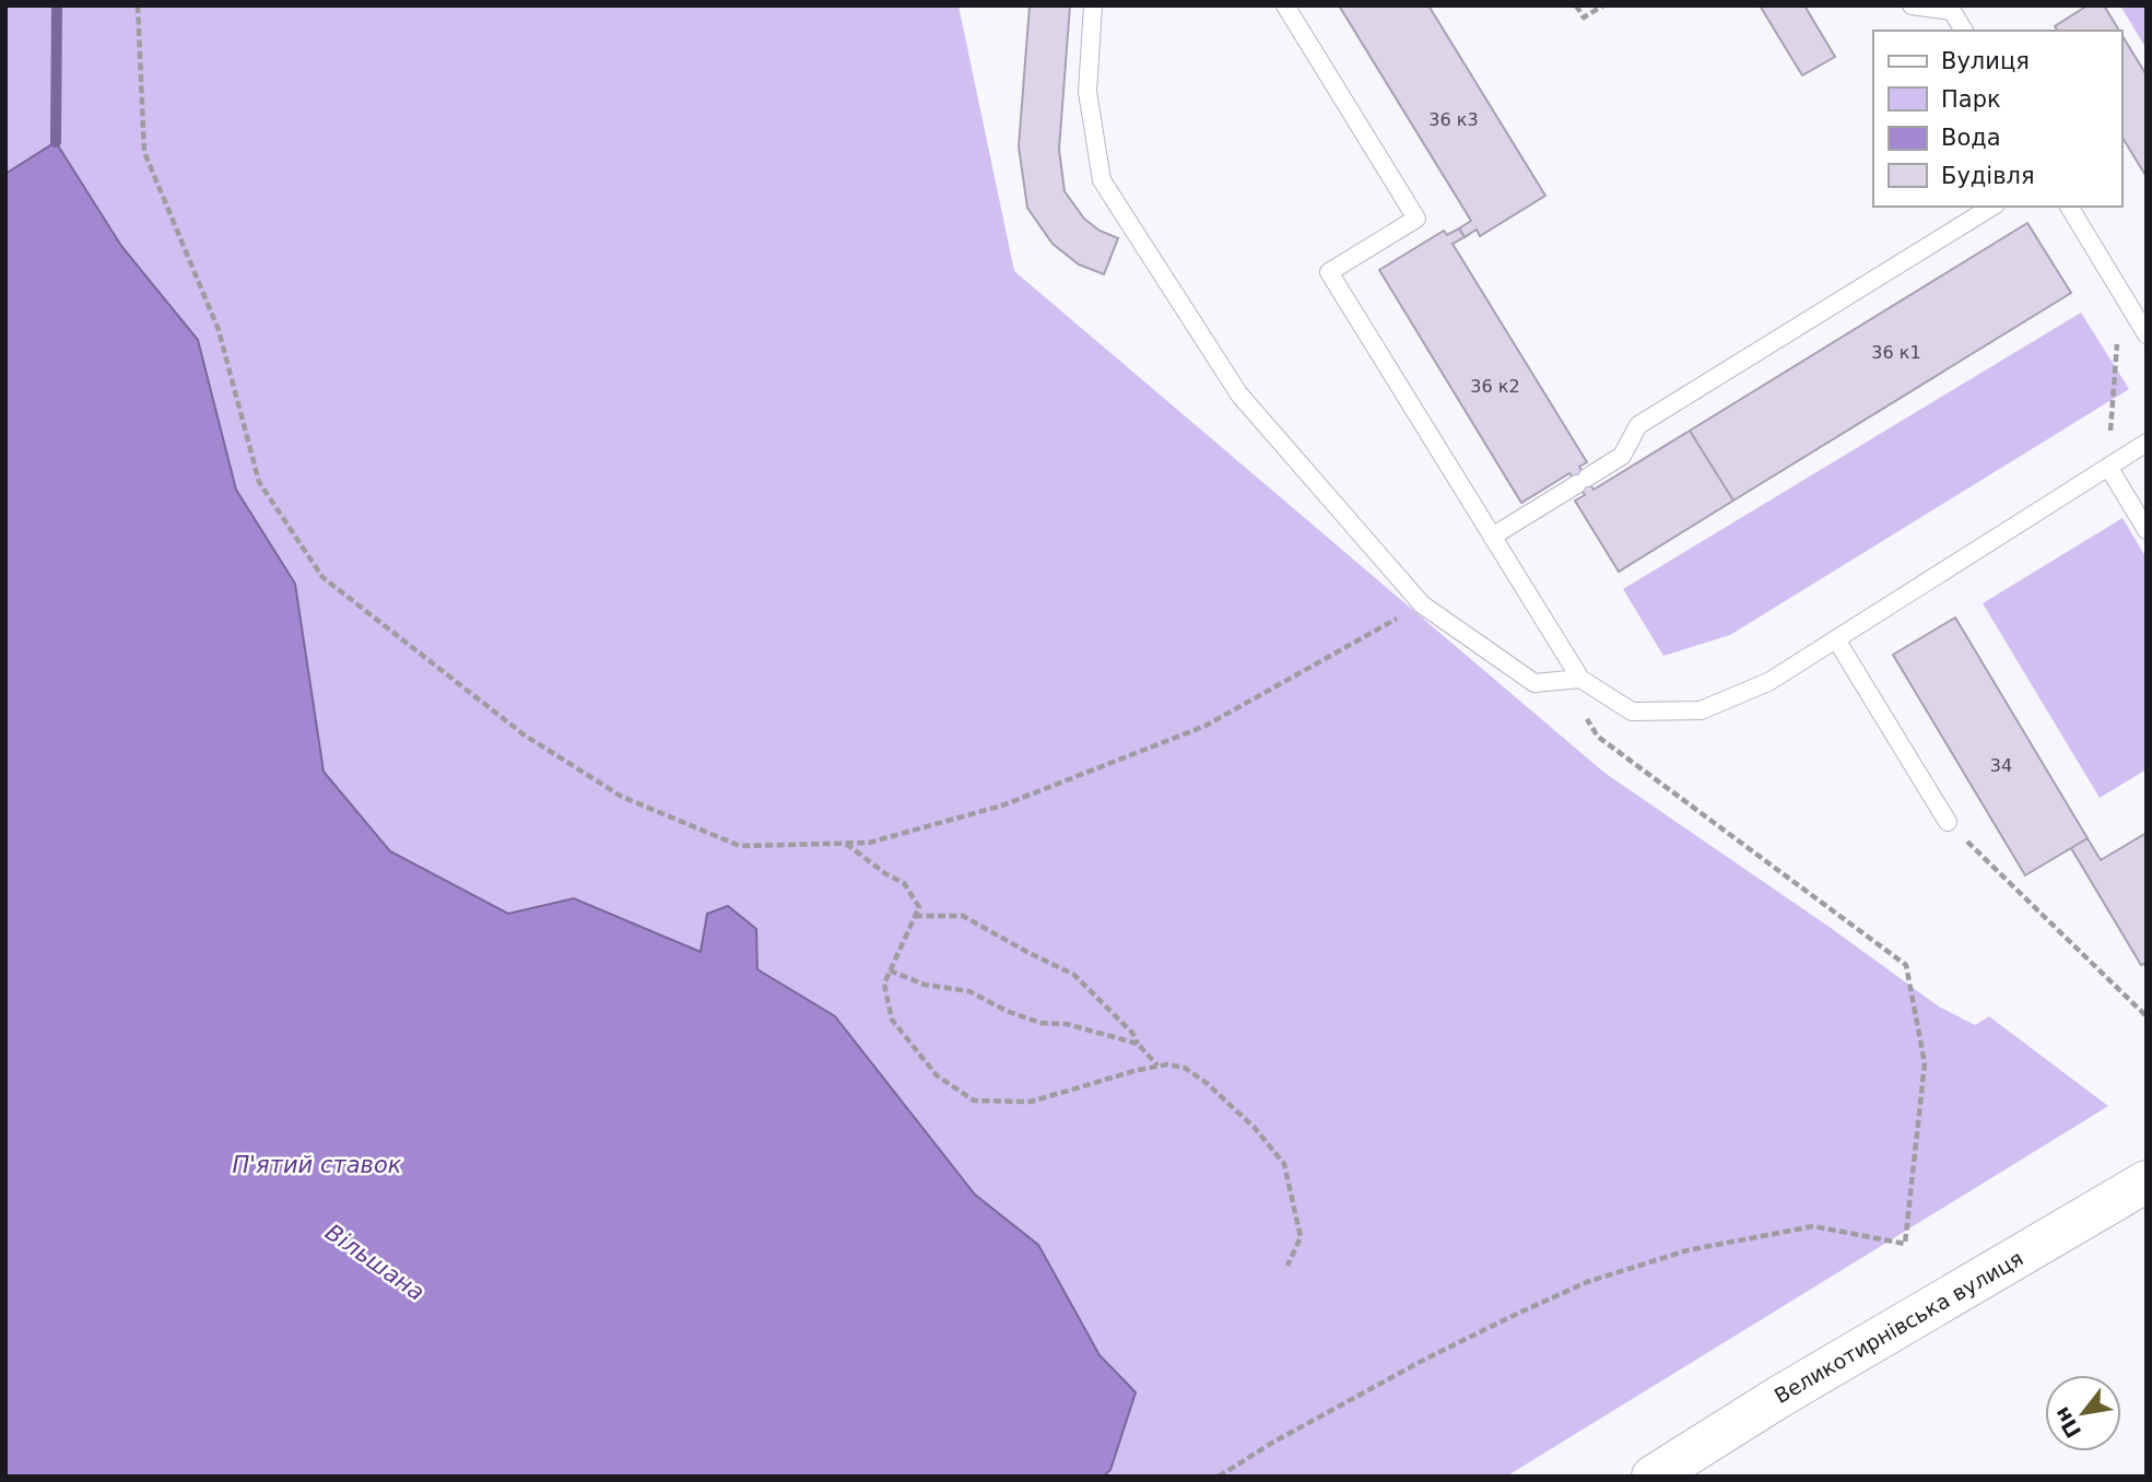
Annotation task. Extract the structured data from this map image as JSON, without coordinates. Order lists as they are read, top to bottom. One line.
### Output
{"streets":{"main road":["Великотирнівська вулиця"]},"water":["П'ятий ставок","Вільшана"],"house_numbers":["36 к3","36 к1","36 к2","34"],"legend":["Вулиця","Парк","Вода","Будівля"],"north":"bottom left"}
